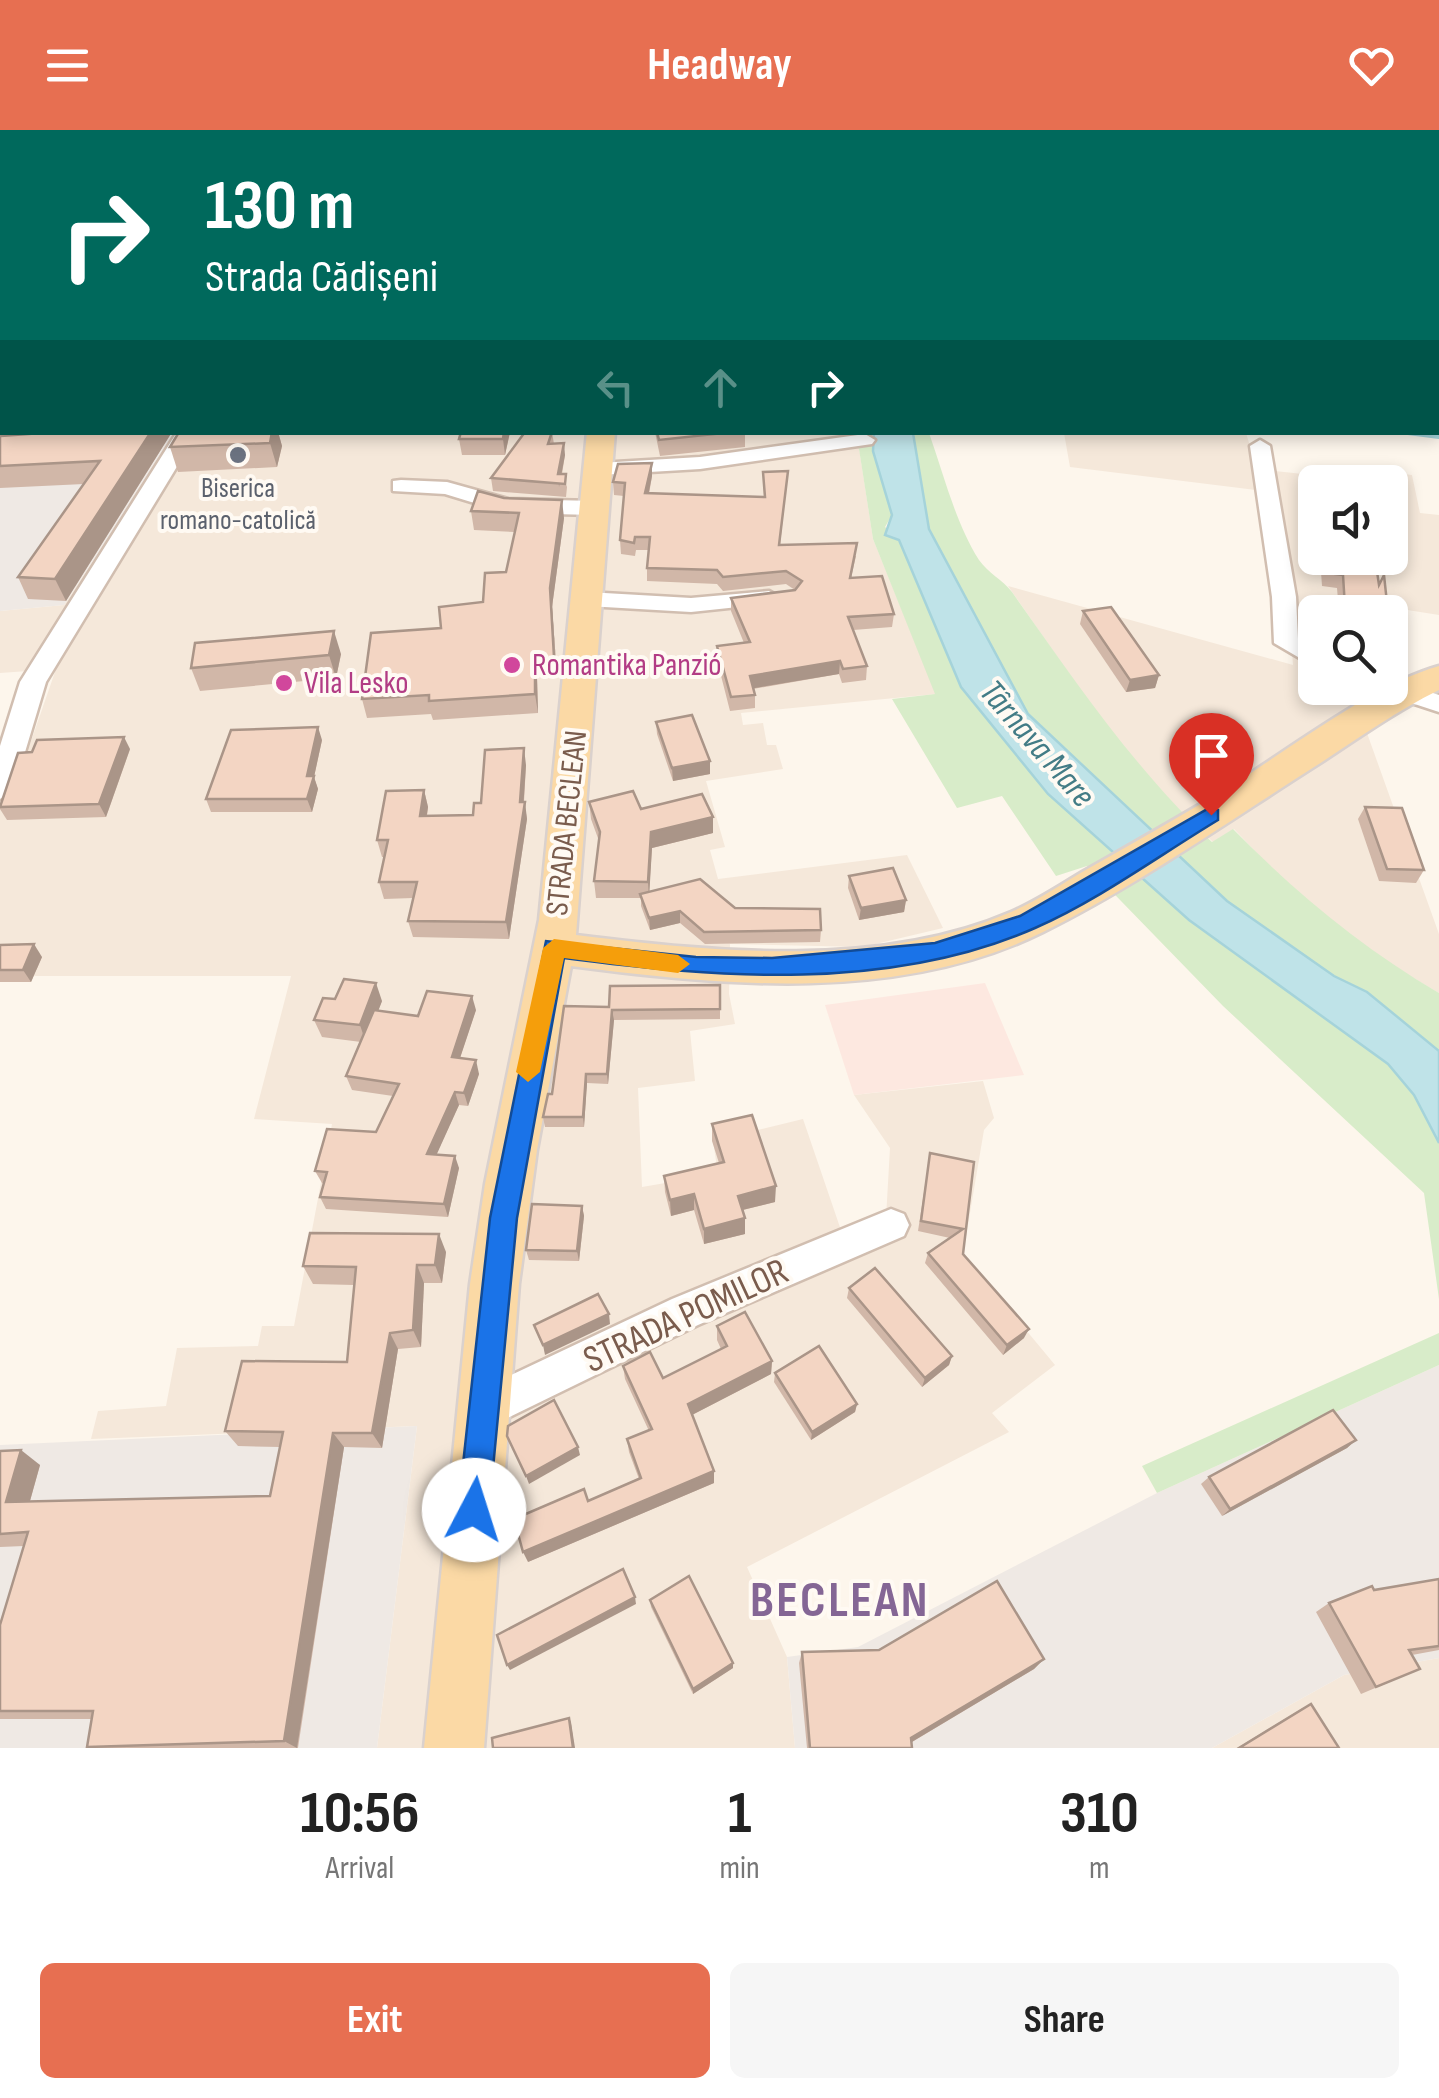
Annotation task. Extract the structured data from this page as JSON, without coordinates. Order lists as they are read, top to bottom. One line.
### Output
{"streets":{"main road":["STRADA BECLEAN"],"street":["STRADA POMILOR"]},"crossings":[["STRADA BECLEAN","STRADA POMILOR"]],"districts":["BECLEAN"],"water":["Târnava Mare"],"places":["Biserica romano-catolică","Romantika Panzió","Vila Lesko"],"page":{"header":"Headway","turn":["130 m","Strada Cădișeni"],"eta":["10:56","Arrival","1","min","310","m"],"buttons":["Exit","Share"]}}
